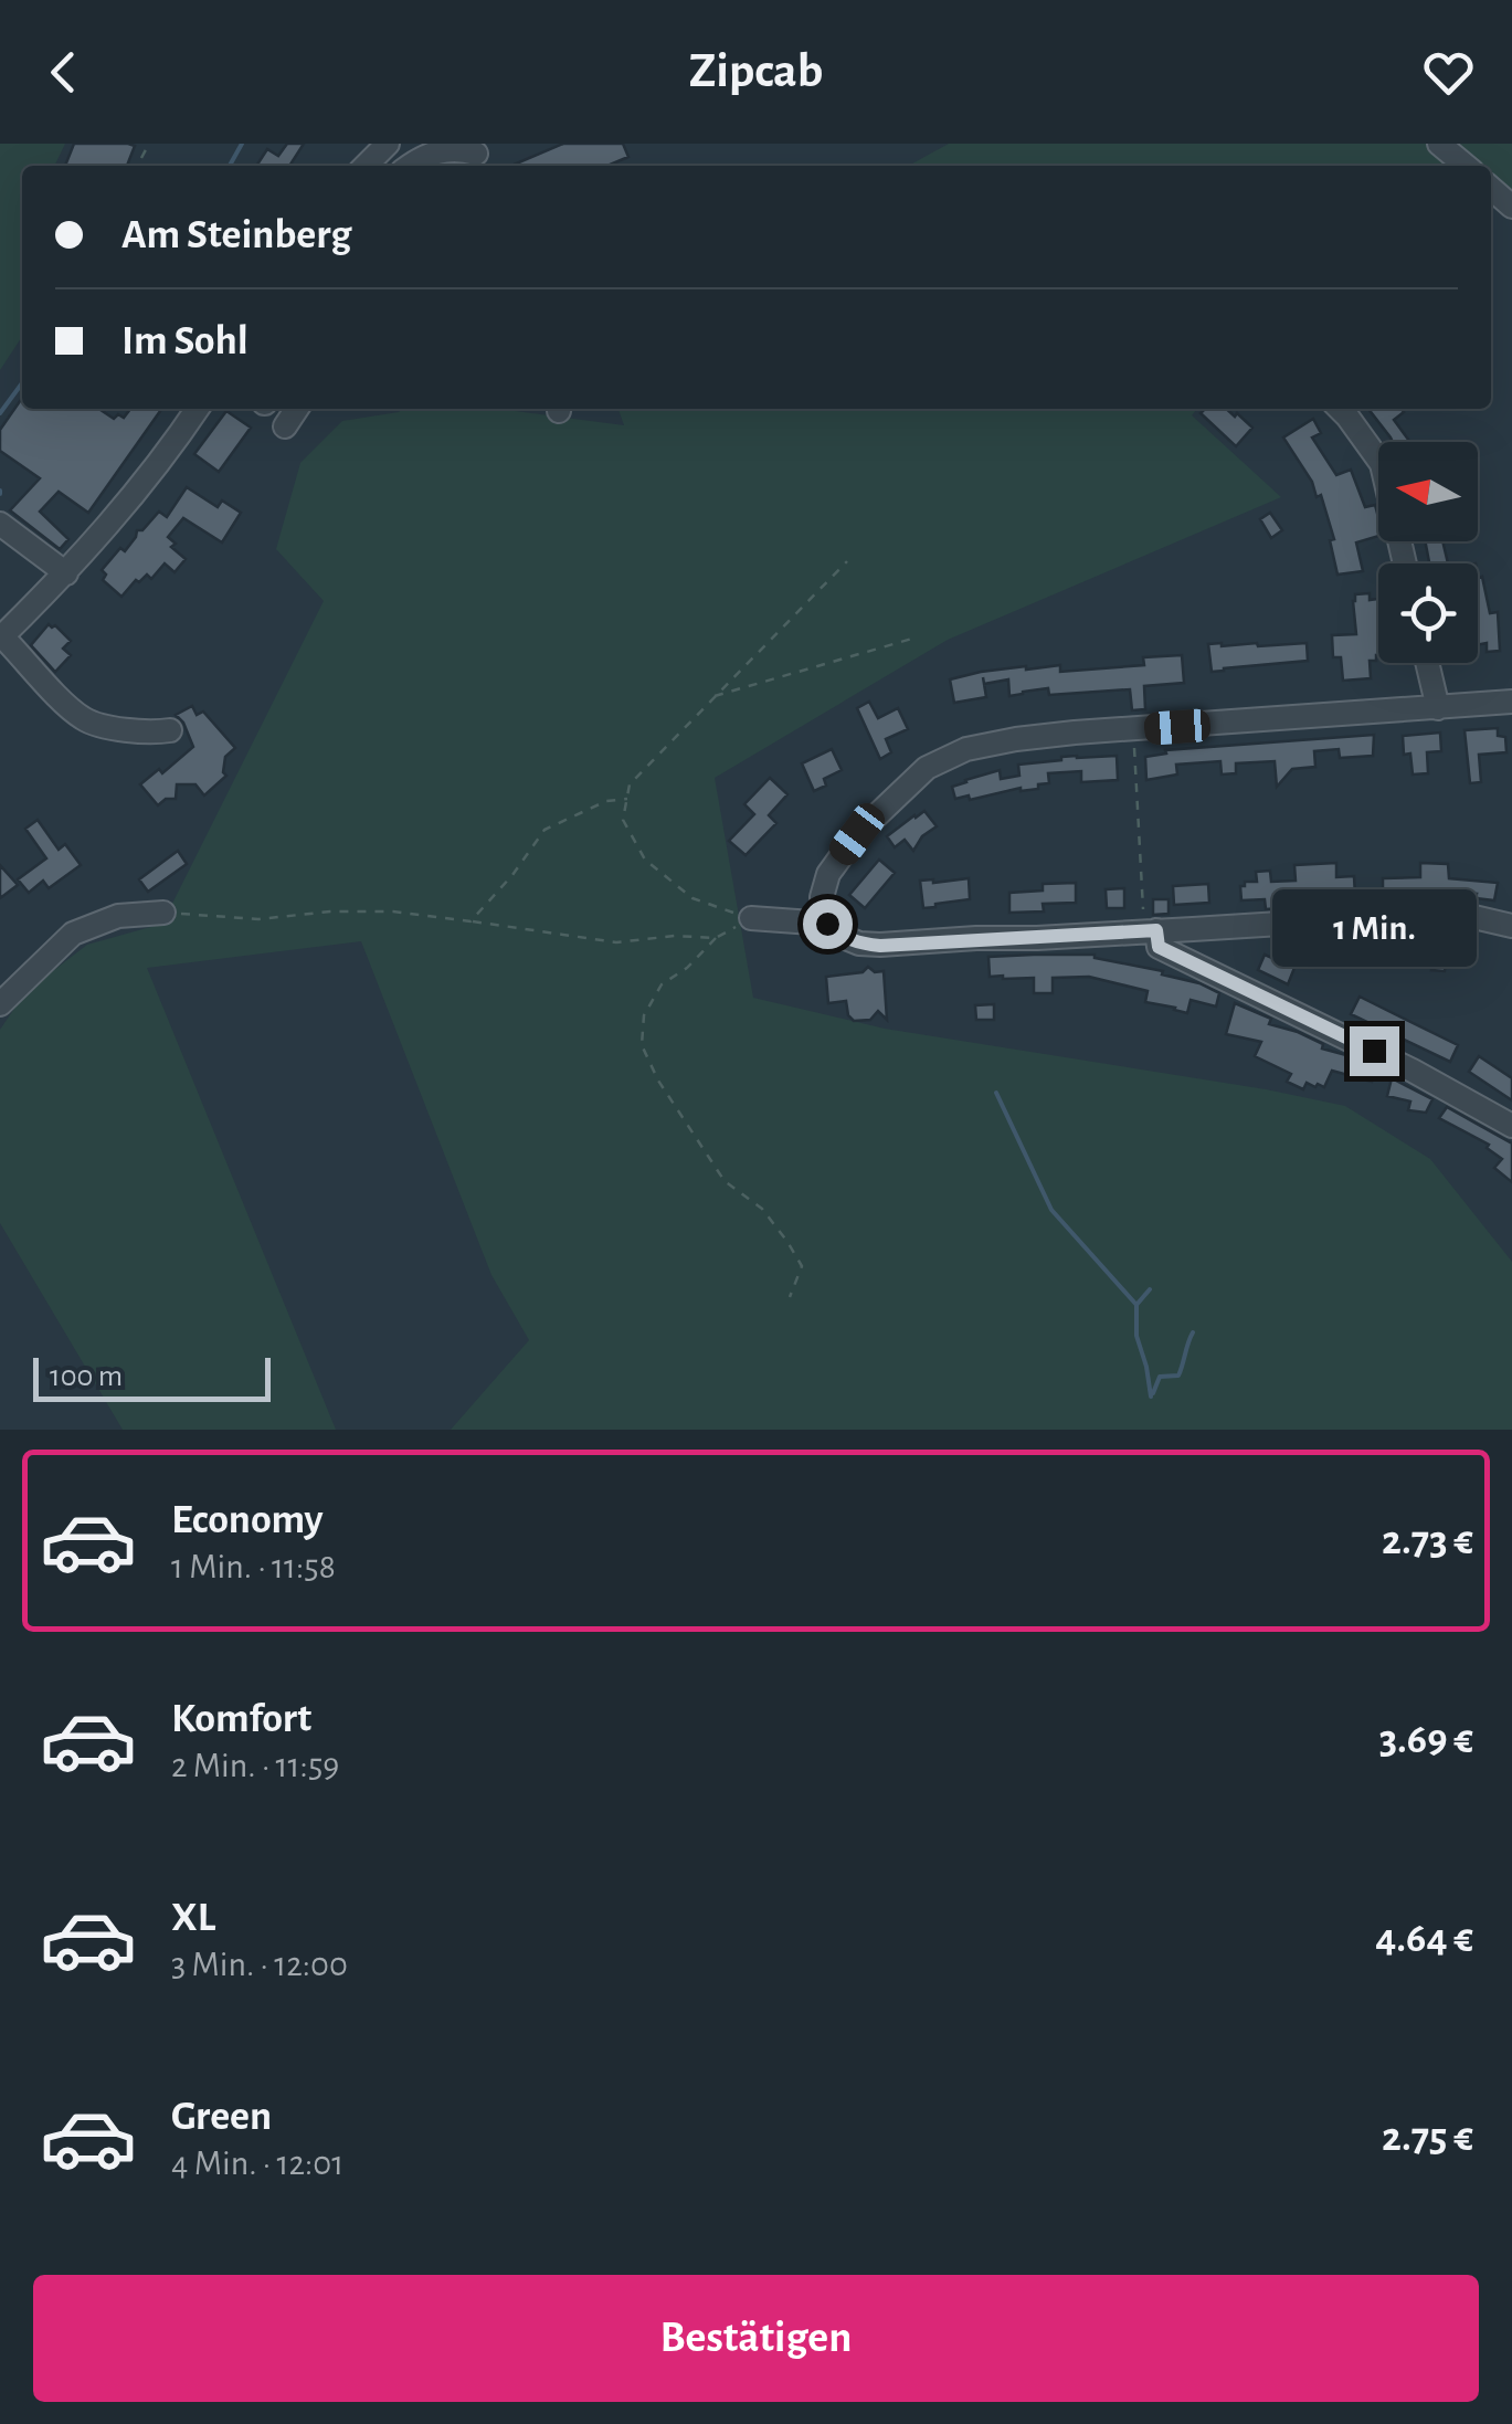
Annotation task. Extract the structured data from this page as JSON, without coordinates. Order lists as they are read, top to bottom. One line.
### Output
{"scale_bar":"100 m","north":"left","page":{"header":"Zipcab","banner":["Am Steinberg","Im Sohl"],"bubble":"1 Min.","scale":"100 m","list":[{"name":"Economy","note":"1 Min. · 11:58","value":"2.73 €"},{"name":"Komfort","note":"2 Min. · 11:59","value":"3.69 €"},{"name":"XL","note":"3 Min. · 12:00","value":"4.64 €"},{"name":"Green","note":"4 Min. · 12:01","value":"2.75 €"}],"buttons":"Bestätigen"}}
